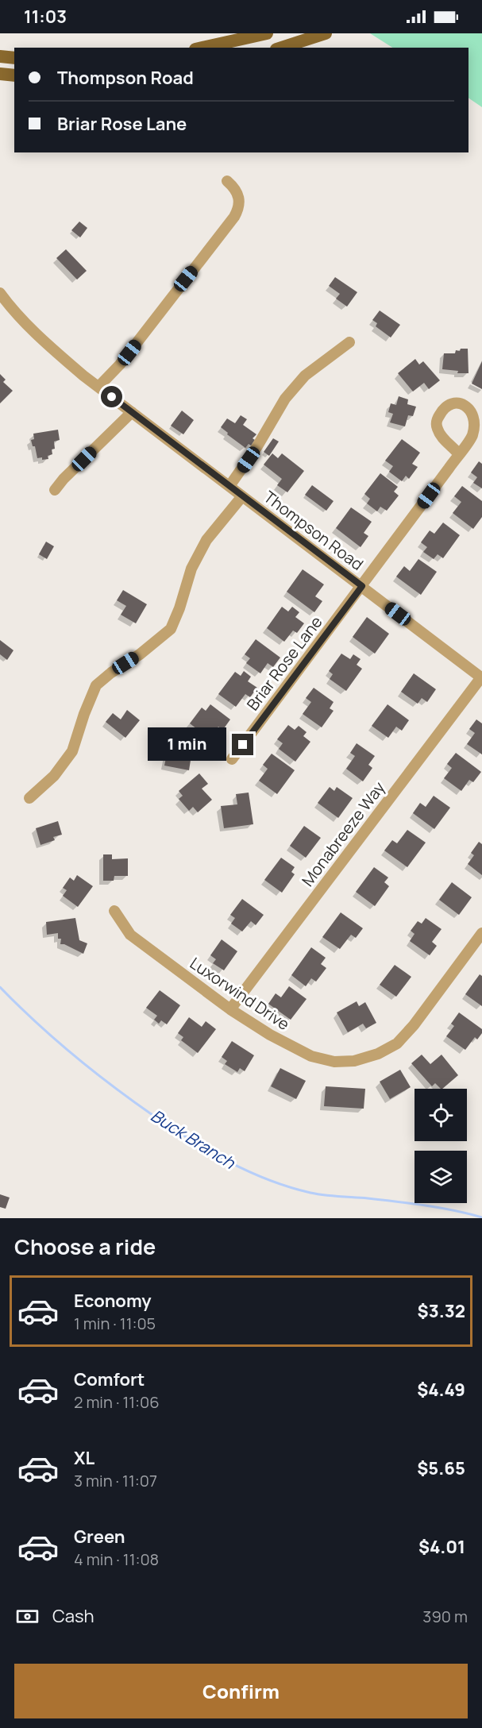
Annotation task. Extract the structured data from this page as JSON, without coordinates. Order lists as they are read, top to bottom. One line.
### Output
{"streets":{"street":["Thompson Road","Briar Rose Lane","Monabreeze Way","Luxorwind Drive"]},"crossings":[["Thompson Road","Briar Rose Lane"],["Thompson Road","Monabreeze Way"],["Monabreeze Way","Luxorwind Drive"]],"water":["Buck Branch"],"page":{"status":"11:03","banner":["Thompson Road","Briar Rose Lane"],"bubble":"1 min","heading":"Choose a ride","list":[{"name":"Economy","note":"1 min · 11:05","value":"$3.32"},{"name":"Comfort","note":"2 min · 11:06","value":"$4.49"},{"name":"XL","note":"3 min · 11:07","value":"$5.65"},{"name":"Green","note":"4 min · 11:08","value":"$4.01"}],"pay":["Cash","390 m"],"buttons":"Confirm"}}
